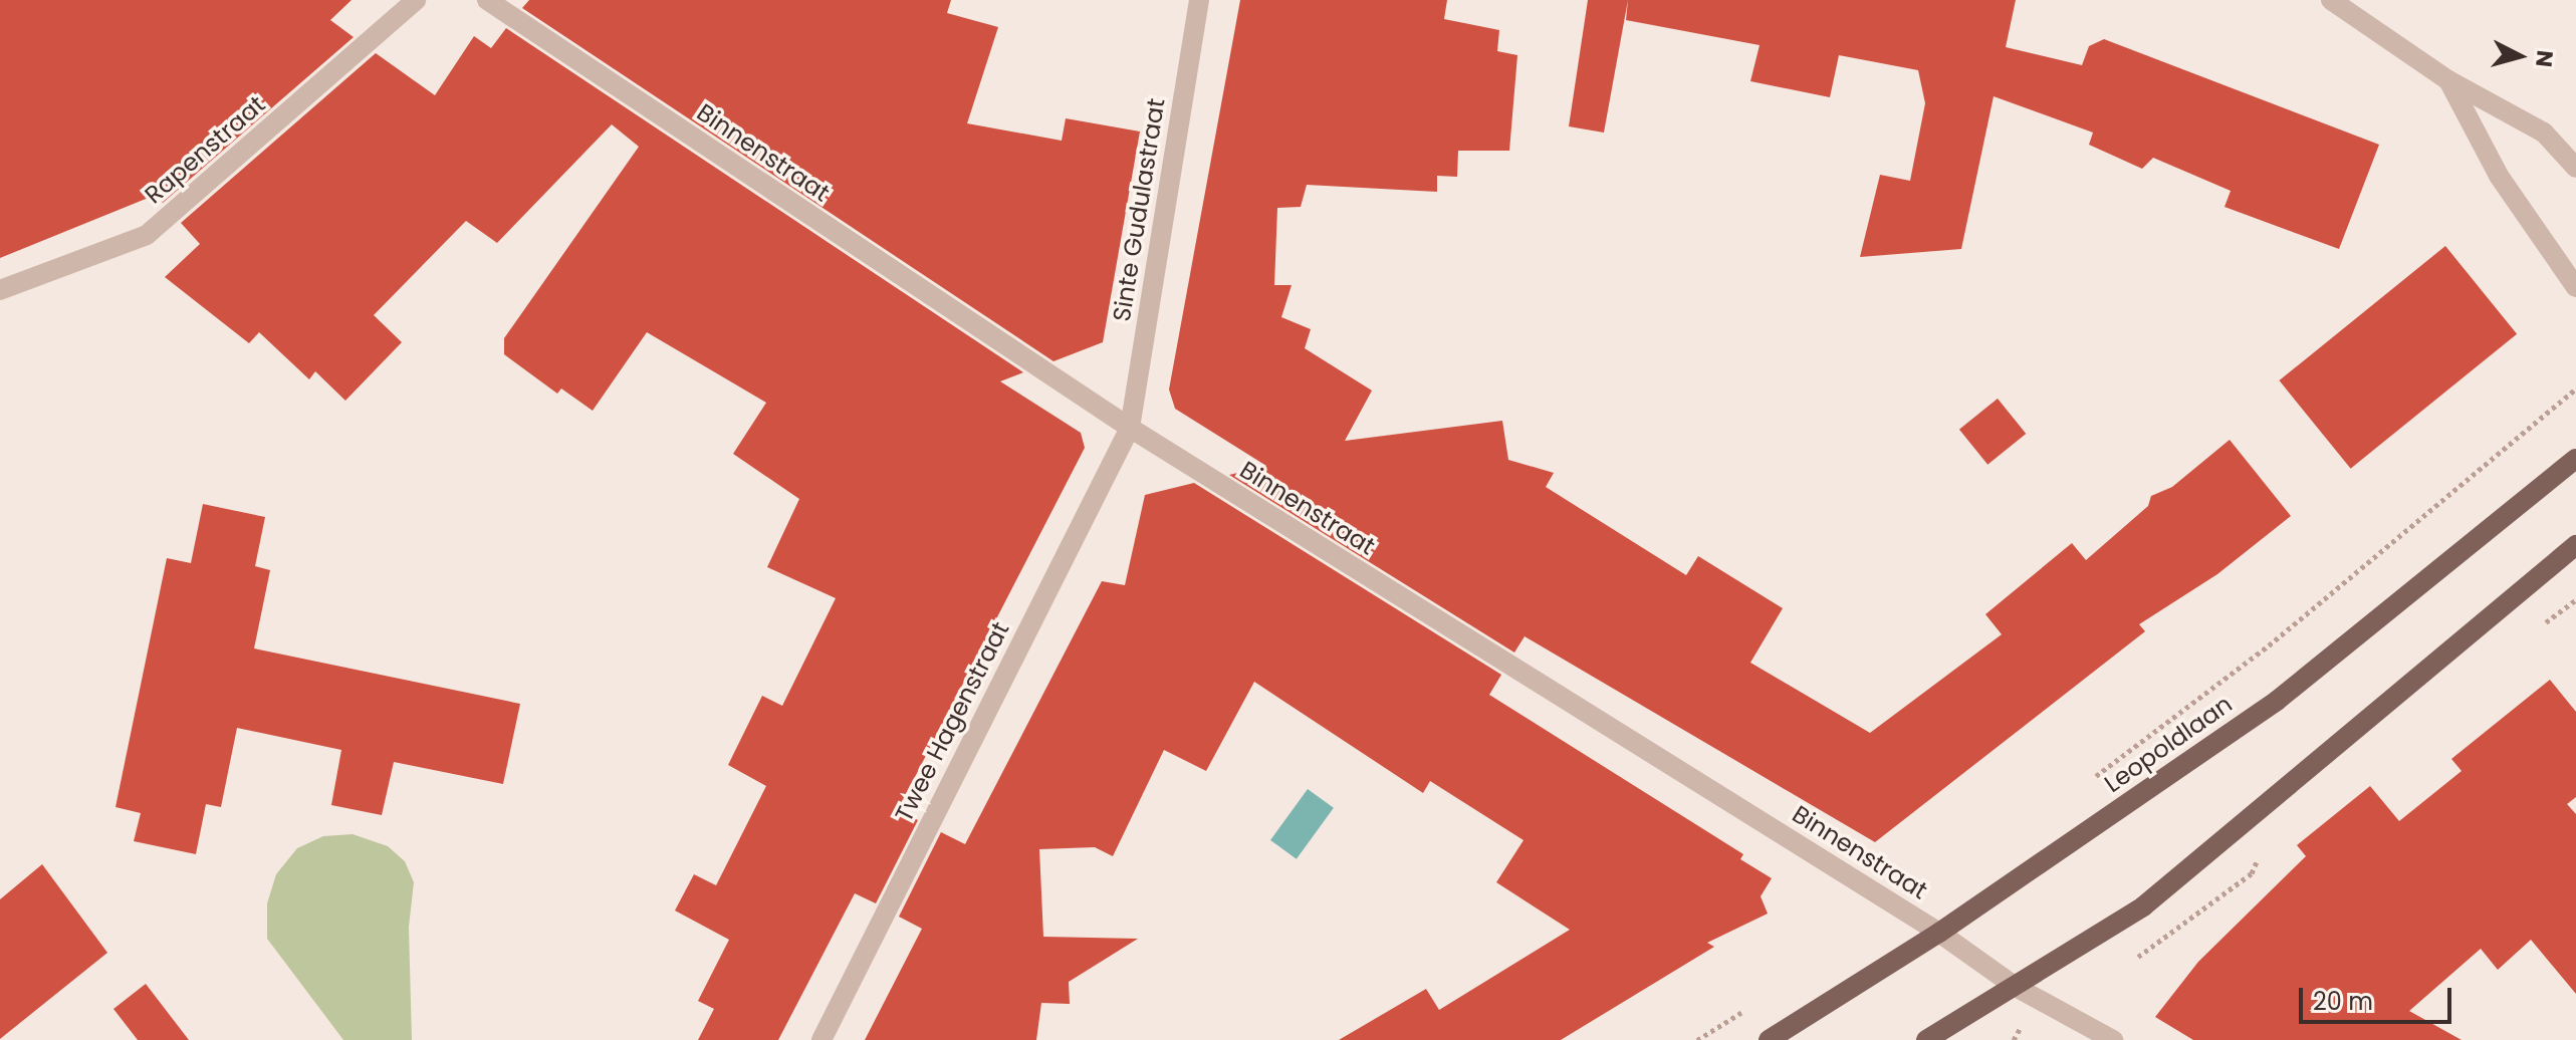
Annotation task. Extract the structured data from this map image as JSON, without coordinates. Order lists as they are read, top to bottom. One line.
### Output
{"streets":{"main road":["Leopoldlaan"],"street":["Rapenstraat","Binnenstraat","Sinte Gudulastraat","Twee Hagenstraat"]},"crossings":[["Binnenstraat","Sinte Gudulastraat"],["Binnenstraat","Twee Hagenstraat"],["Binnenstraat","Leopoldlaan"],["Sinte Gudulastraat","Twee Hagenstraat"]],"scale_bar":"20 m","north":"right"}
